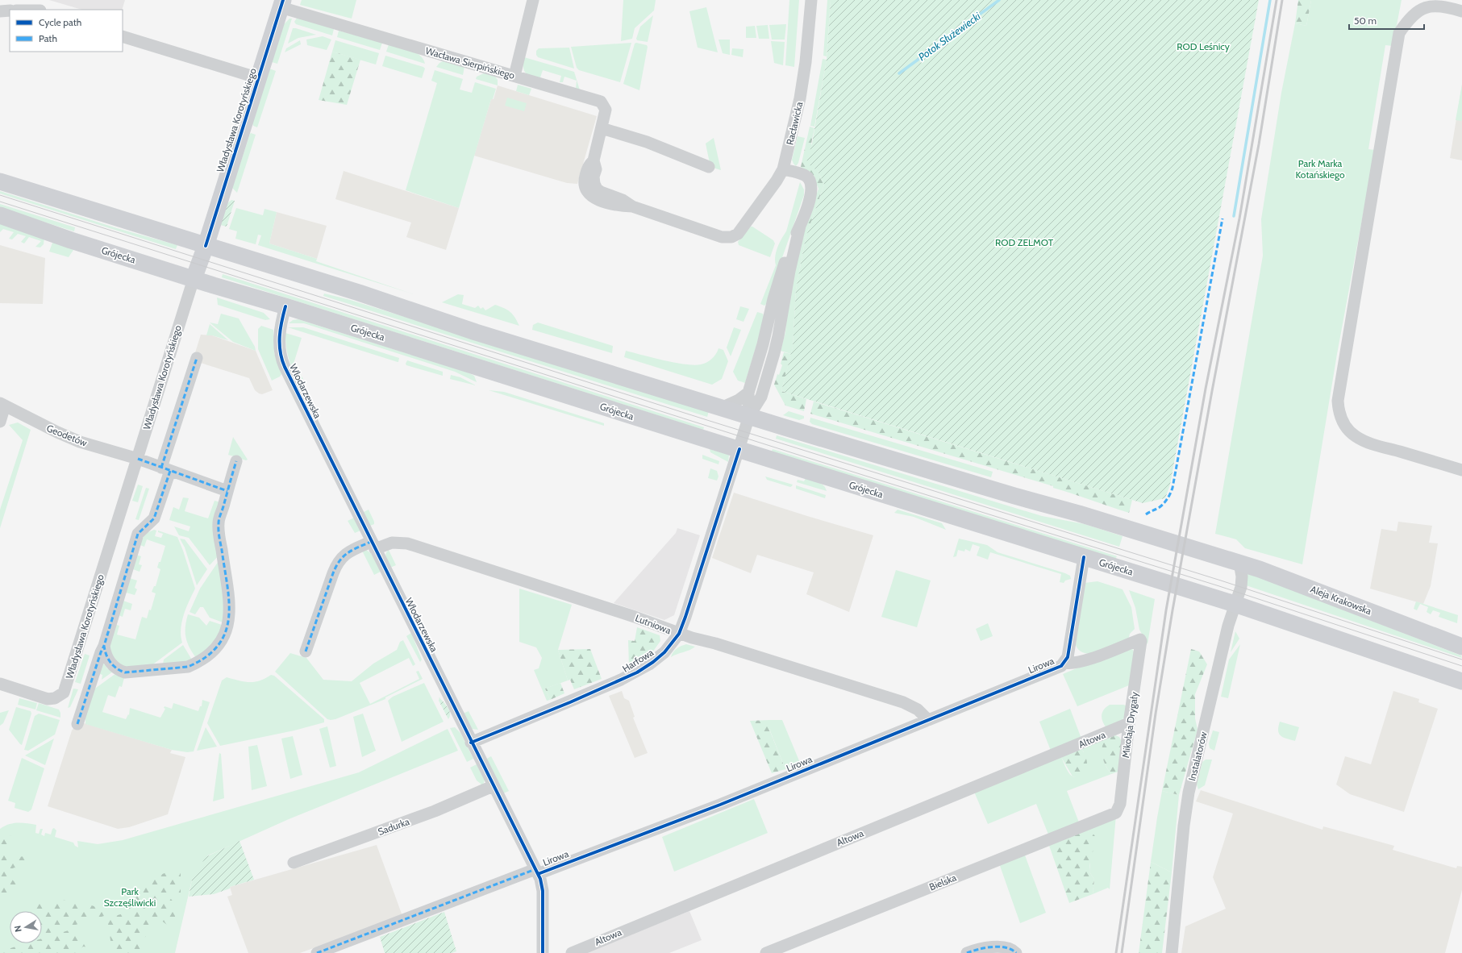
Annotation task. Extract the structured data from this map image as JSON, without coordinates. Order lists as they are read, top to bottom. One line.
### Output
{"streets":{"main road":["Władysława Korotyńskiego","Grójecka","Aleja Krakowska"],"street":["Wacława Sierpińskiego","Racławicka","Włodarzewska","Geodetów","Lutniowa","Harfowa","Lirowa","Mikołaja Drygały","Altowa","Instalatorów","Sadurka","Bielska"]},"crossings":[["Wacława Sierpińskiego","Władysława Korotyńskiego"],["Wacława Sierpińskiego","Racławicka"],["Władysława Korotyńskiego","Grójecka"],["Władysława Korotyńskiego","Geodetów"],["Grójecka","Włodarzewska"],["Grójecka","Harfowa"],["Grójecka","Instalatorów"],["Włodarzewska","Lutniowa"],["Włodarzewska","Harfowa"],["Włodarzewska","Lirowa"],["Włodarzewska","Sadurka"],["Aleja Krakowska","Instalatorów"],["Lutniowa","Harfowa"],["Lutniowa","Lirowa"],["Lirowa","Mikołaja Drygały"],["Mikołaja Drygały","Altowa"],["Mikołaja Drygały","Bielska"]],"water":["Potok Służewiecki"],"parks":["ROD Leśnicy","Park Marka Kotańskiego","ROD ZELMOT","Park Szczęśliwicki"],"legend":["Cycle path","Path"],"scale_bar":"50 m","north":"left"}
